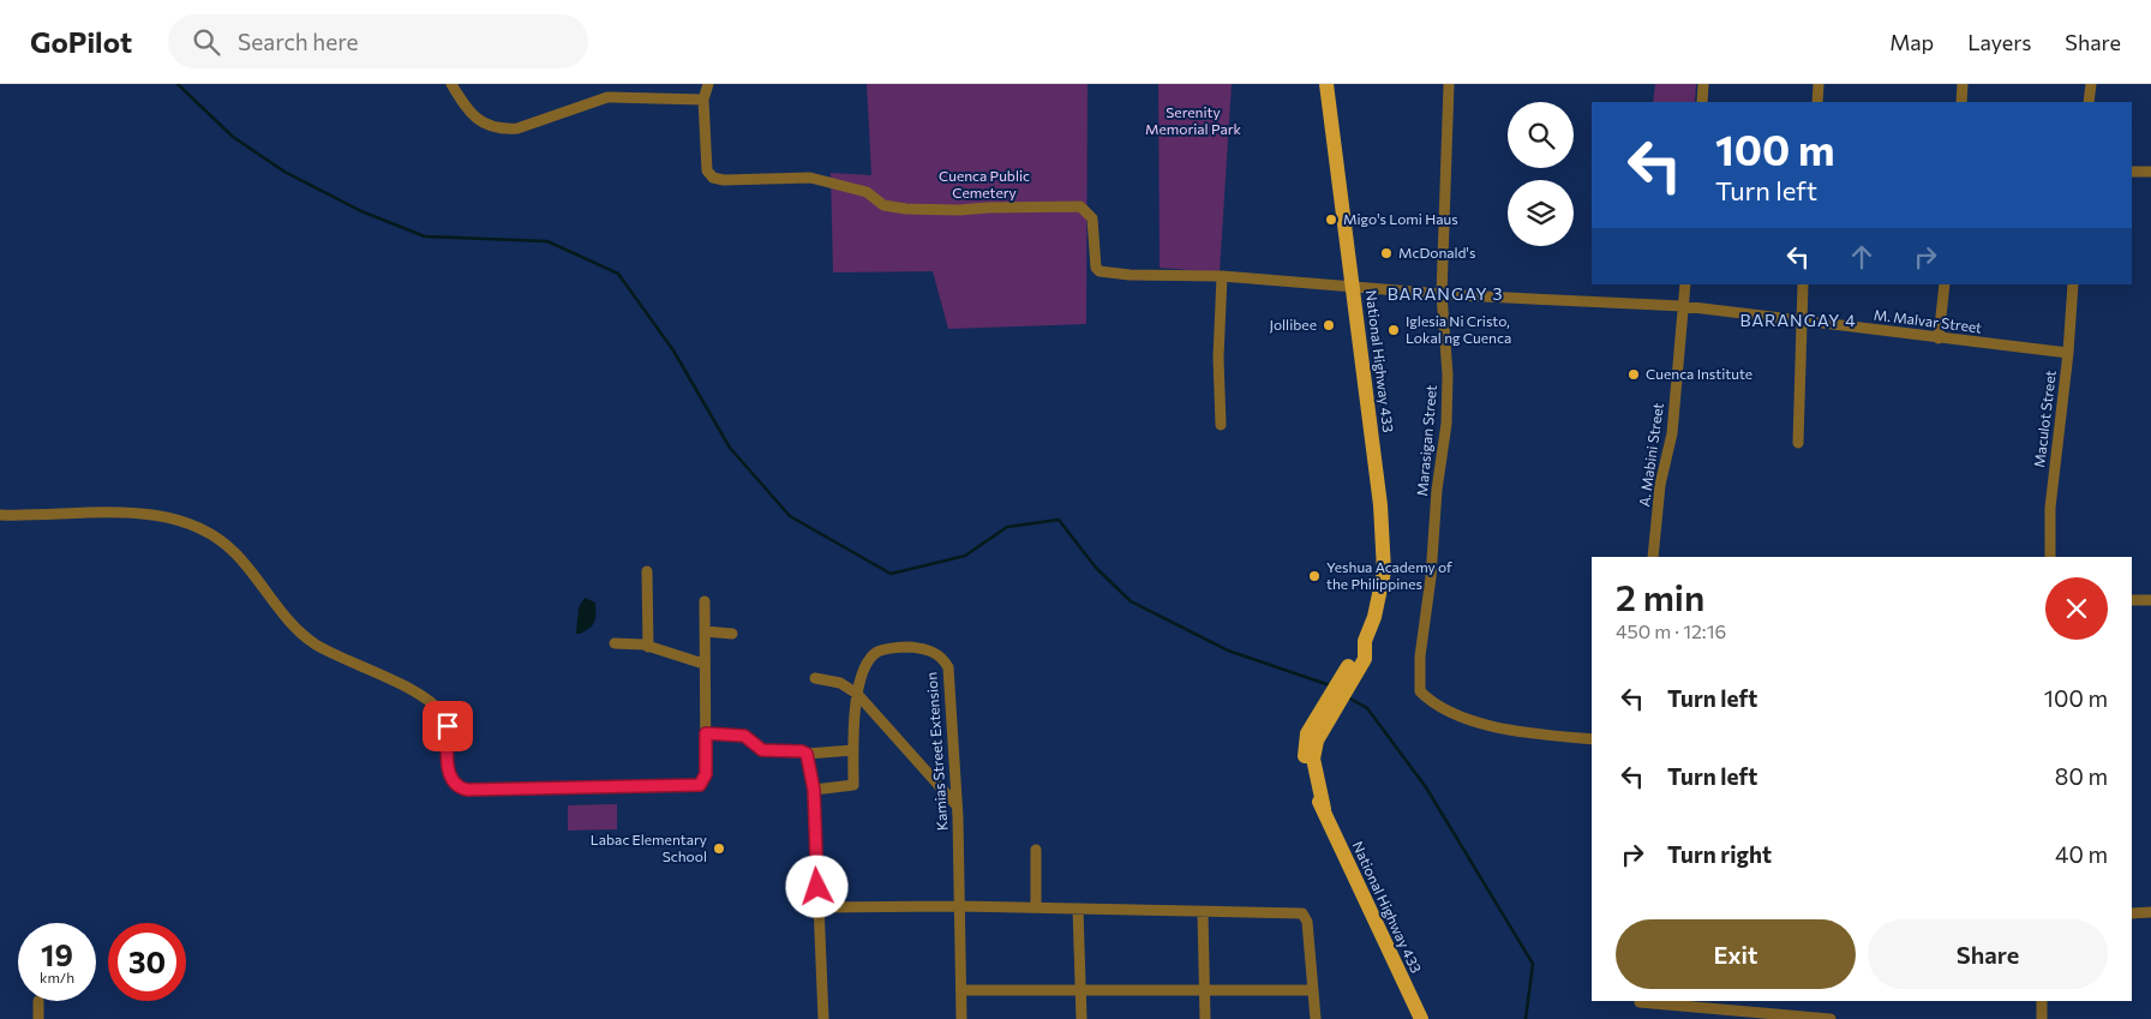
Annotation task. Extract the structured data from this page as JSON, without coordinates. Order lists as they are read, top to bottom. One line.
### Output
{"streets":{"main road":["National Highway 433"],"street":["M. Malvar Street","Maculot Street","Marasigan Street","A. Mabini Street","Kamias Street Extension"]},"crossings":[["M. Malvar Street","National Highway 433"],["M. Malvar Street","Maculot Street"],["M. Malvar Street","Marasigan Street"],["M. Malvar Street","A. Mabini Street"]],"districts":["BARANGAY 3","BARANGAY 4"],"parks":["Serenity Memorial Park","Cuenca Public Cemetery"],"places":["Migo's Lomi Haus","McDonald's","Jollibee","Iglesia Ni Cristo, Lokal ng Cuenca","Cuenca Institute","Yeshua Academy of the Philippines","Labac Elementary School"],"page":{"header":"GoPilot","search":"Search here","nav":["Map","Layers","Share"],"turn":["100 m","Turn left"],"heading":["2 min","450 m · 12:16"],"list":[{"name":"Turn left","value":"100 m"},{"name":"Turn left","value":"80 m"},{"name":"Turn right","value":"40 m"}],"buttons":["Exit","Share"],"speed":"19 km/h","limit":"30"}}
